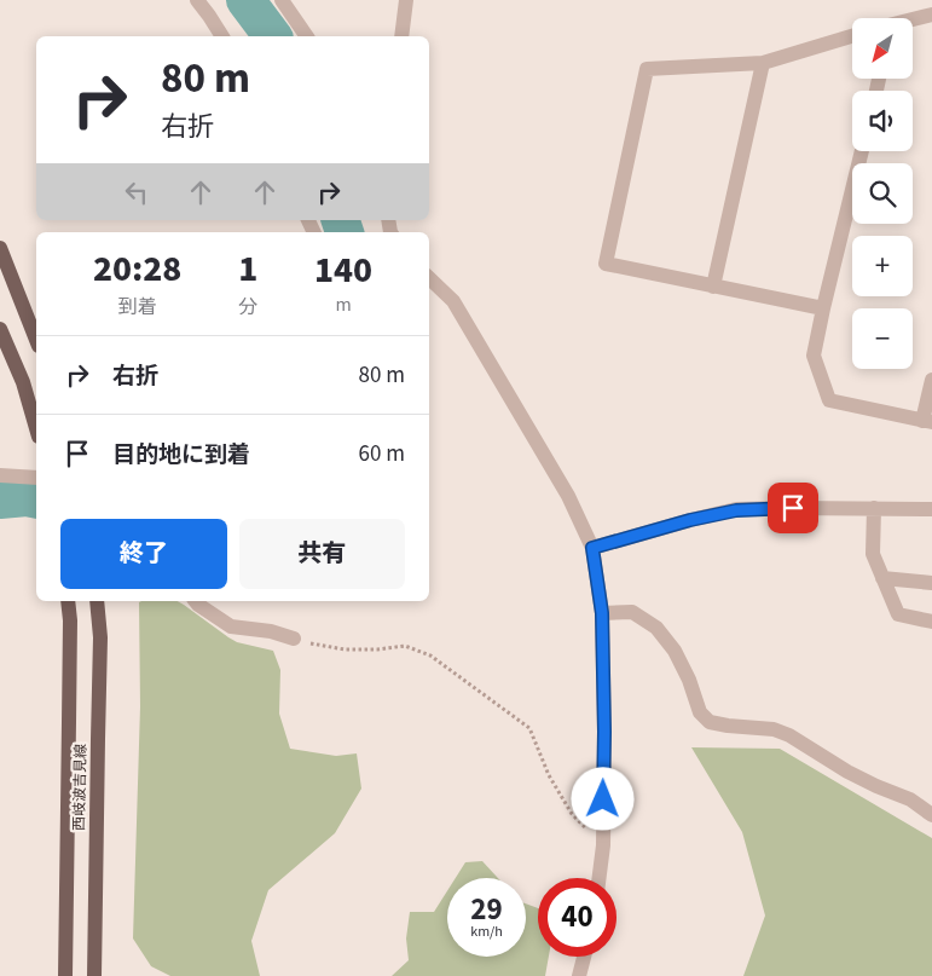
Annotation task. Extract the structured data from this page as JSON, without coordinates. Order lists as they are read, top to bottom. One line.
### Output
{"streets":{"main road":["西岐波吉見線"]},"north":"bottom left","page":{"map_buttons":["+","−"],"turn":["80 m","右折"],"eta":["20:28","到着","1","分","140","m"],"list":[{"name":"右折","value":"80 m"},{"name":"目的地に到着","value":"60 m"}],"buttons":["終了","共有"],"speed":"29 km/h","limit":"40"}}
